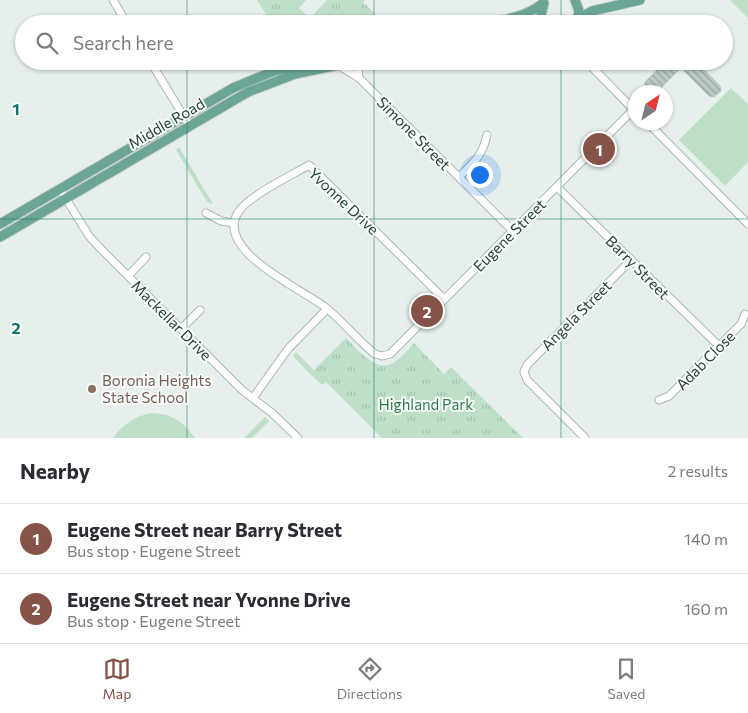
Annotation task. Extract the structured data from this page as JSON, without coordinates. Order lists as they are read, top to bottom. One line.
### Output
{"streets":{"main road":["Middle Road"],"street":["Simone Street","Yvonne Drive","Eugene Street","Barry Street","Angela Street","Mackellar Drive","Adab Close"]},"crossings":[["Middle Road","Mackellar Drive"],["Simone Street","Eugene Street"],["Yvonne Drive","Eugene Street"],["Eugene Street","Barry Street"],["Barry Street","Angela Street"],["Barry Street","Adab Close"]],"parks":["Highland Park"],"places":["Boronia Heights State School"],"north":"top right","page":{"search":"Search here","pins":["1","2"],"heading":["Nearby","2 results"],"list":[{"mark":"1","name":"Eugene Street near Barry Street","note":"Bus stop · Eugene Street","value":"140 m"},{"mark":"2","name":"Eugene Street near Yvonne Drive","note":"Bus stop · Eugene Street","value":"160 m"}],"nav":["Map","Directions","Saved"]},"grid":{"rows":["1","2"]}}
